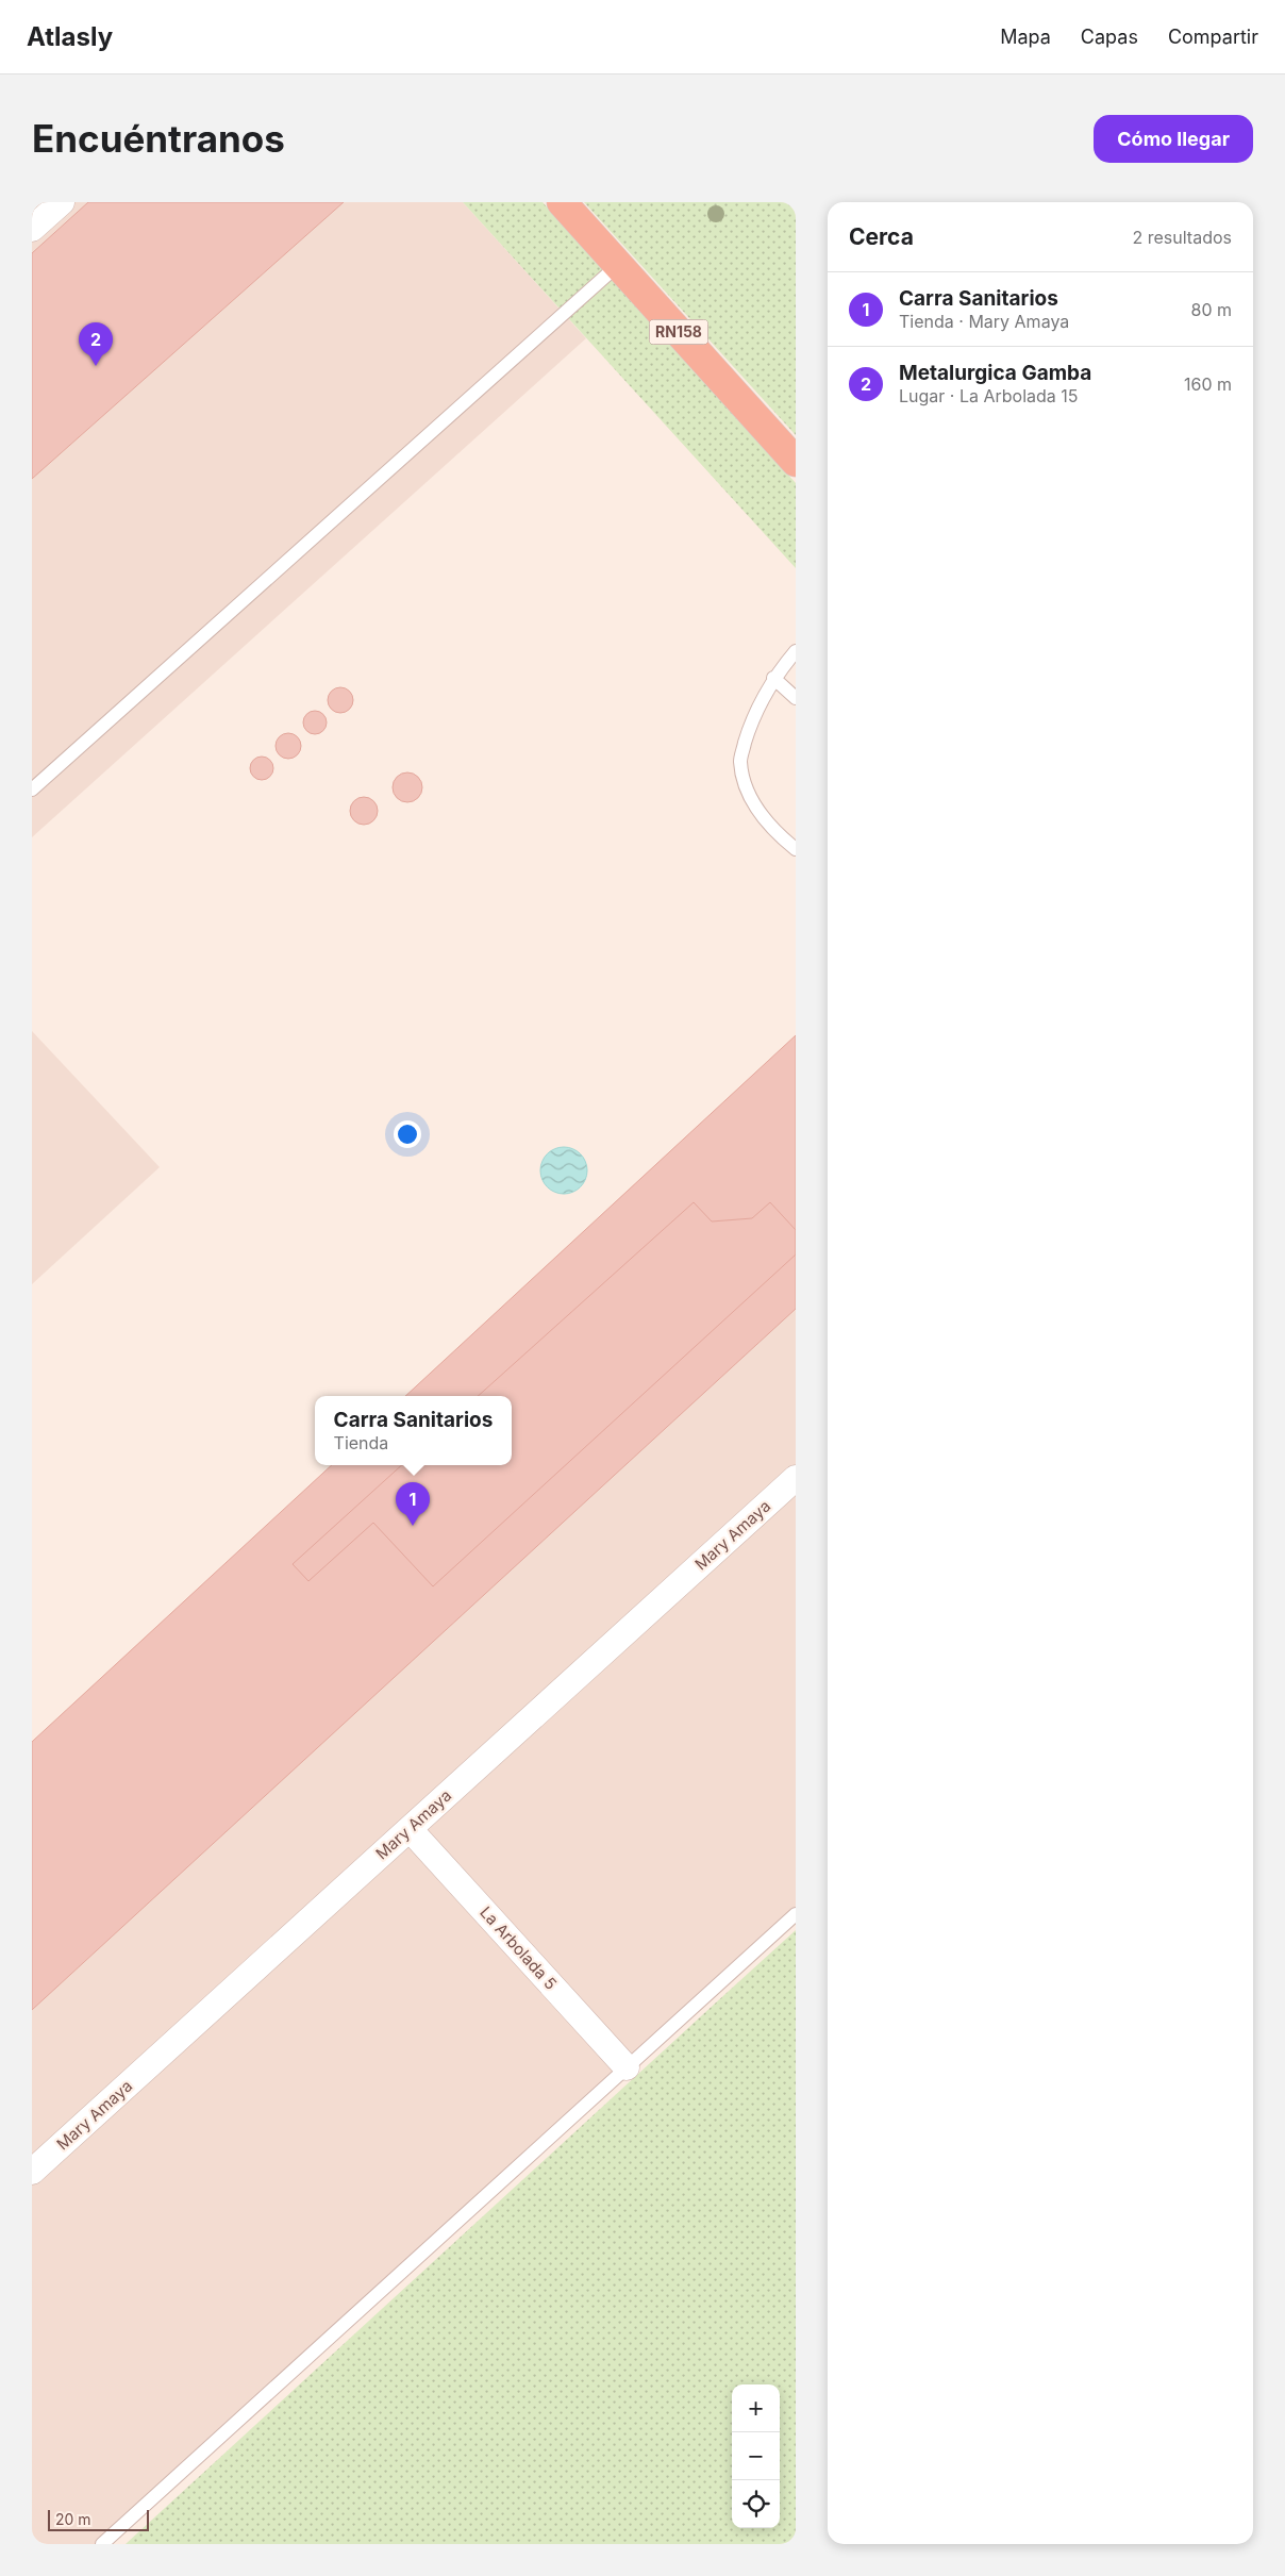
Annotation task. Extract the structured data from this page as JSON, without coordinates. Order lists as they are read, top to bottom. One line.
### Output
{"streets":{"highway":["RN158"],"street":["Mary Amaya","La Arbolada 5"]},"crossings":[["Mary Amaya","La Arbolada 5"]],"scale_bar":"20 m","page":{"header":"Atlasly","nav":["Mapa","Capas","Compartir"],"buttons":"Cómo llegar","title":"Encuéntranos","heading":["Cerca","2 resultados"],"list":[{"mark":"1","name":"Carra Sanitarios","note":"Tienda · Mary Amaya","value":"80 m"},{"mark":"2","name":"Metalurgica Gamba","note":"Lugar · La Arbolada 15","value":"160 m"}],"pins":["2","1"],"popup":["Carra Sanitarios","Tienda"],"map_buttons":["+","−"],"scale":"20 m"}}
